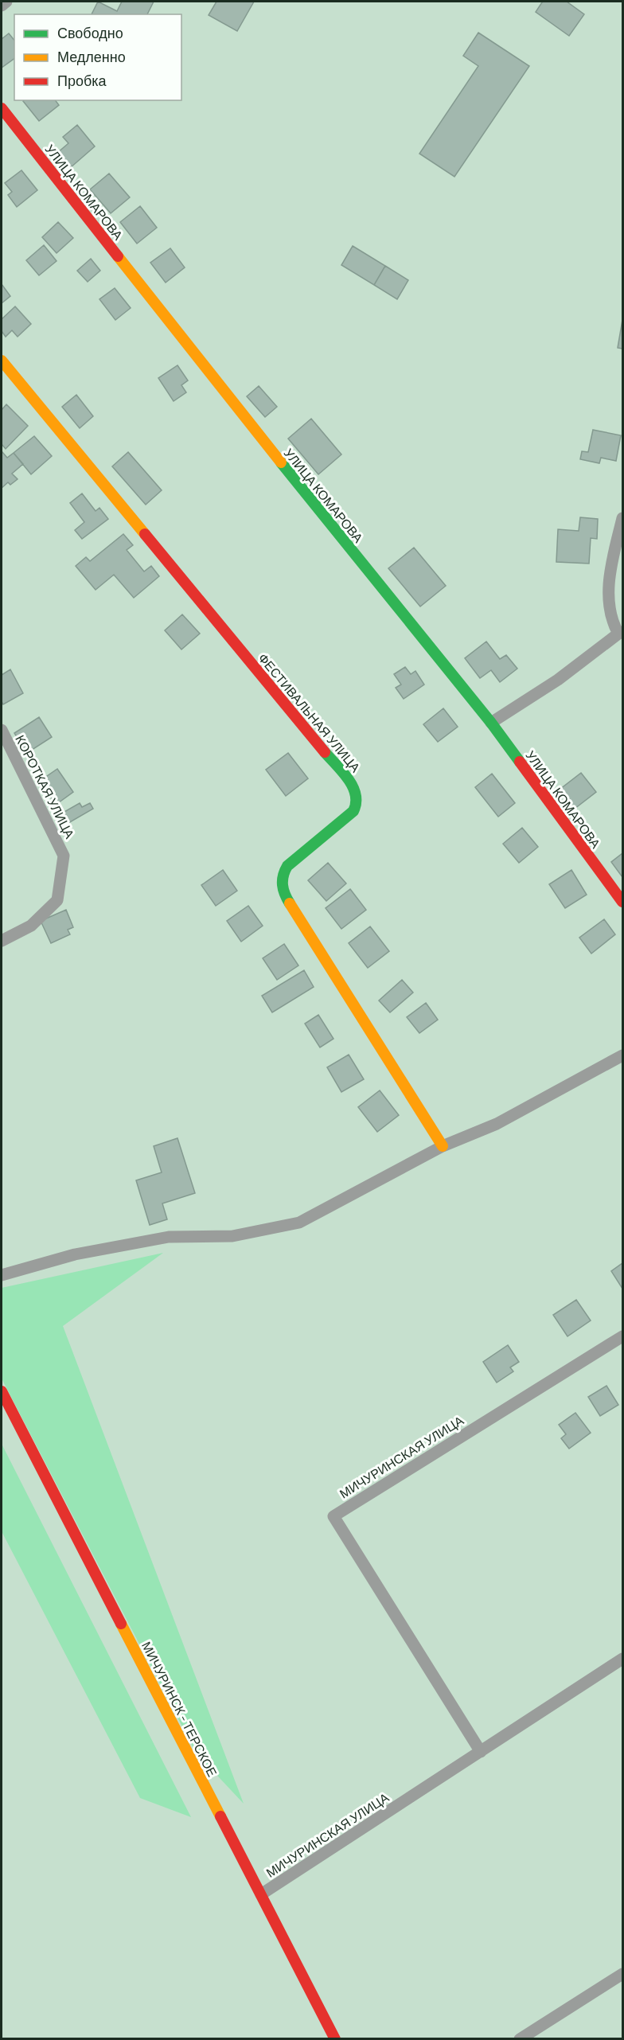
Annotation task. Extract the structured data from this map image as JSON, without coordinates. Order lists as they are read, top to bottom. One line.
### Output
{"streets":{"street":["УЛИЦА КОМАРОВА","ФЕСТИВАЛЬНАЯ УЛИЦА","КОРОТКАЯ УЛИЦА","МИЧУРИНСКАЯ УЛИЦА","МИЧУРИНСК - ТЕРСКОЕ"]},"crossings":[["МИЧУРИНСКАЯ УЛИЦА","МИЧУРИНСК - ТЕРСКОЕ"]],"legend":["Свободно","Медленно","Пробка"]}
